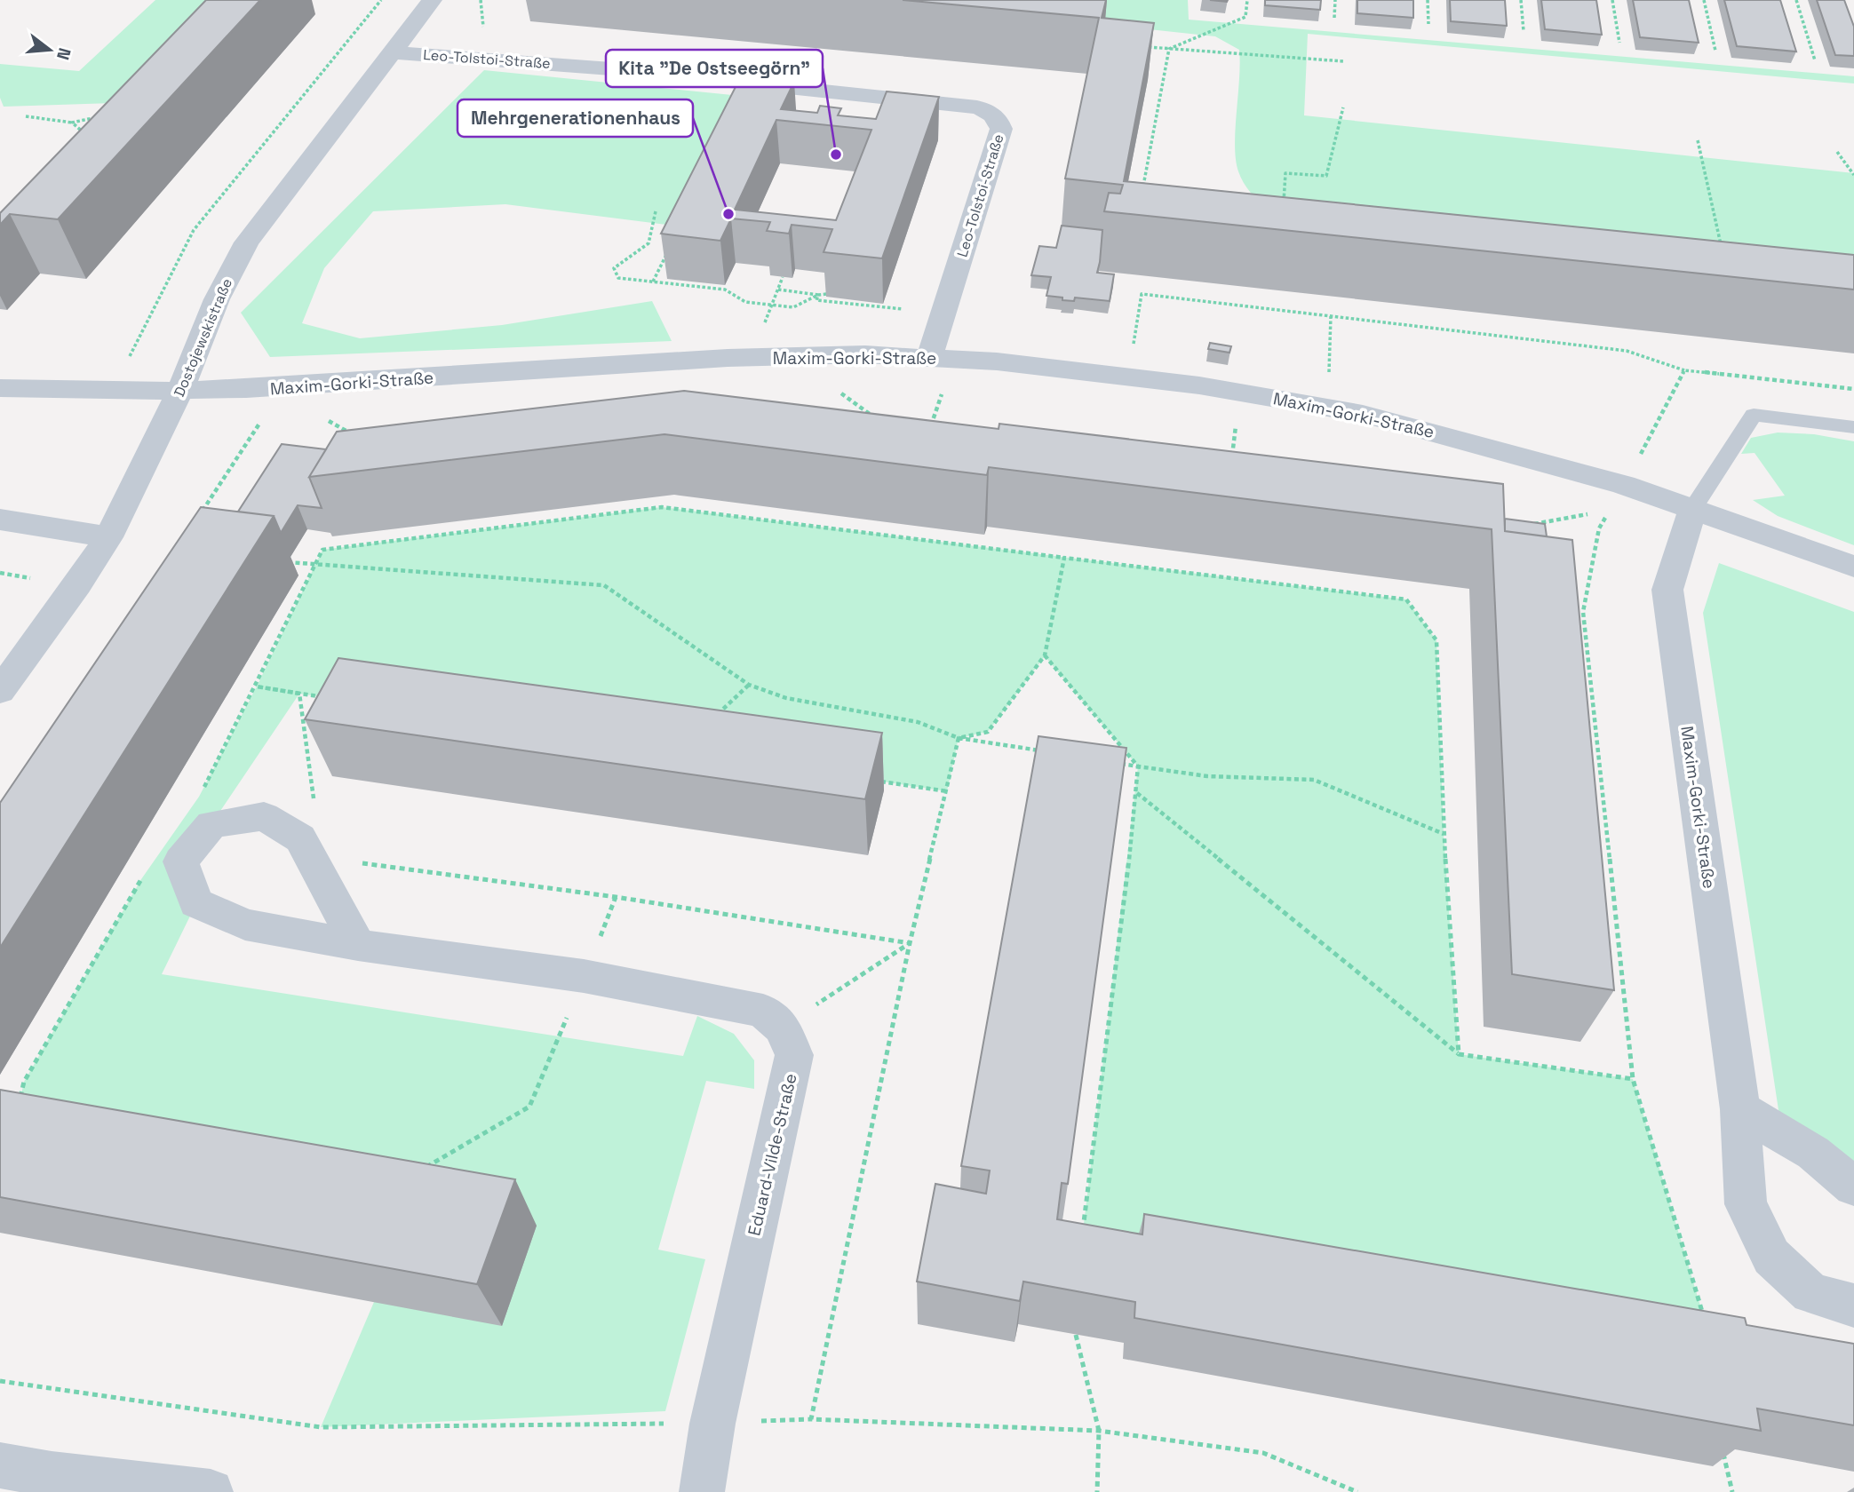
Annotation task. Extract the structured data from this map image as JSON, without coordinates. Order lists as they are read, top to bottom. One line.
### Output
{"streets":{"street":["Leo-Tolstoi-Straße","Dostojewskistraße","Maxim-Gorki-Straße","Eduard-Vilde-Straße"]},"crossings":[["Leo-Tolstoi-Straße","Dostojewskistraße"],["Leo-Tolstoi-Straße","Maxim-Gorki-Straße"],["Dostojewskistraße","Maxim-Gorki-Straße"]],"places":["Kita \"De Ostseegörn\"","Mehrgenerationenhaus"],"north":"right"}
